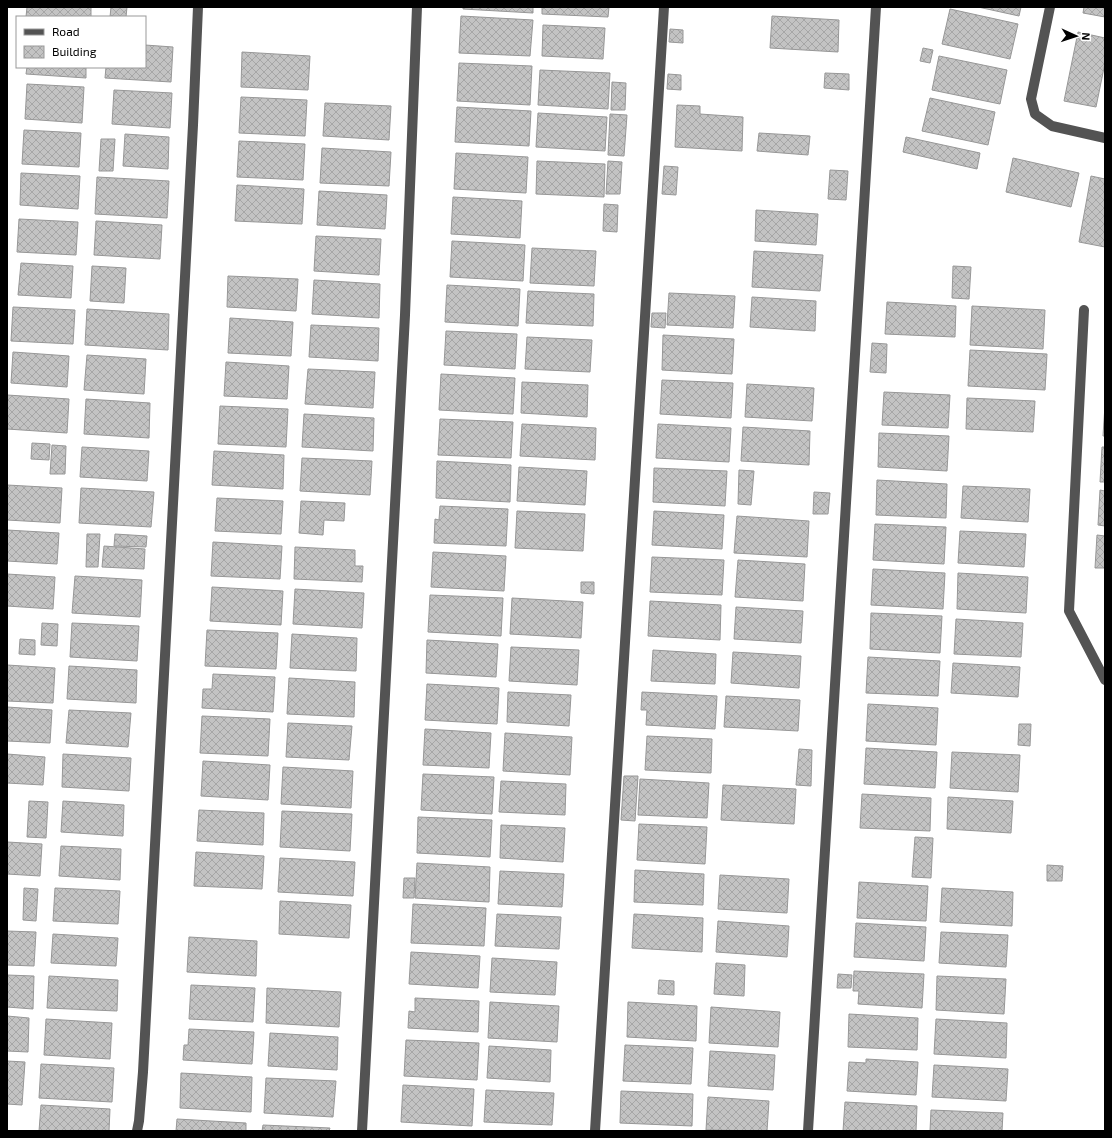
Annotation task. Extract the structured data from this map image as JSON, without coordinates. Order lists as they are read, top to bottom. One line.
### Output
{"legend":["Road","Building"],"north":"right"}
